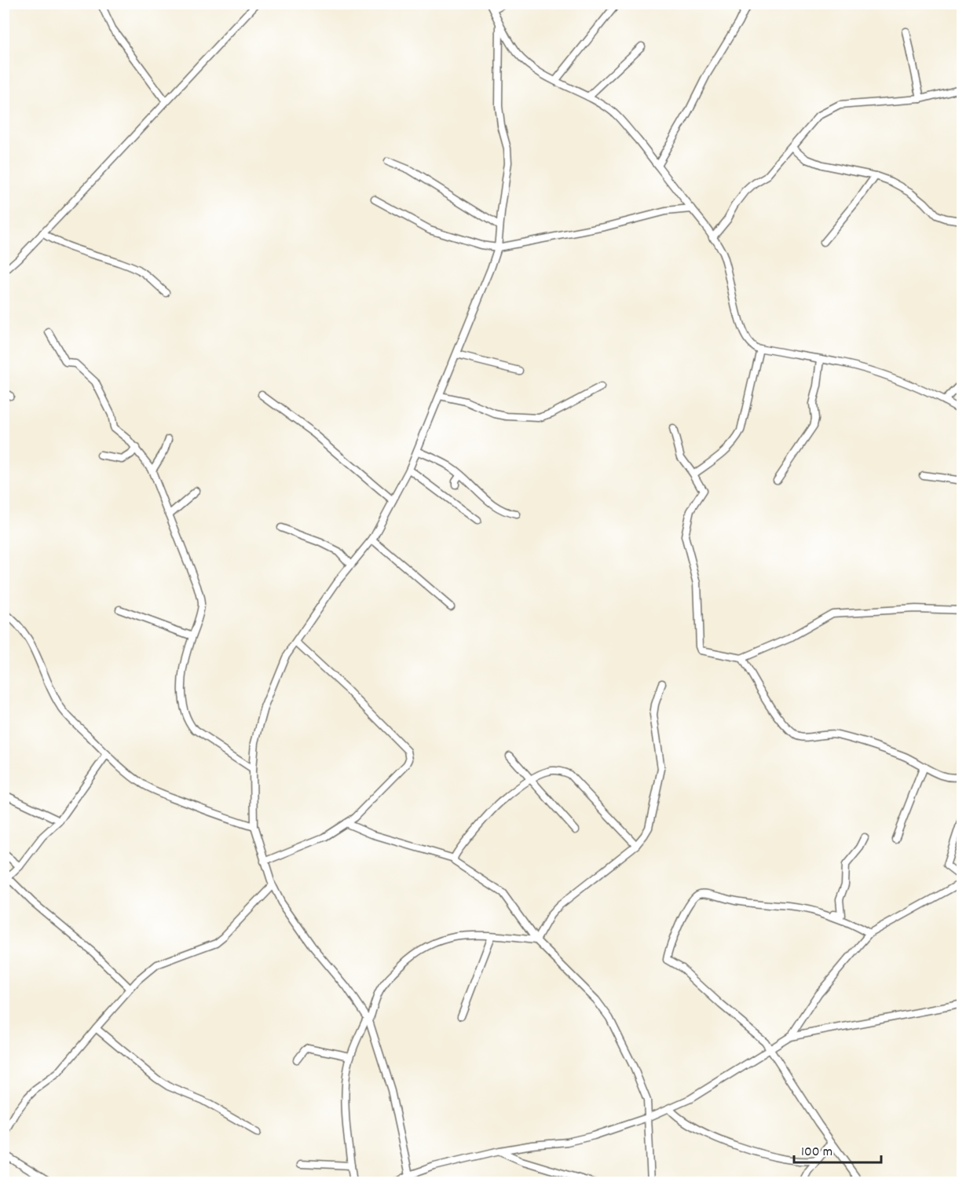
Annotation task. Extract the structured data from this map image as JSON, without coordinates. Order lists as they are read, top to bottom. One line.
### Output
{"scale_bar":"100 m"}
